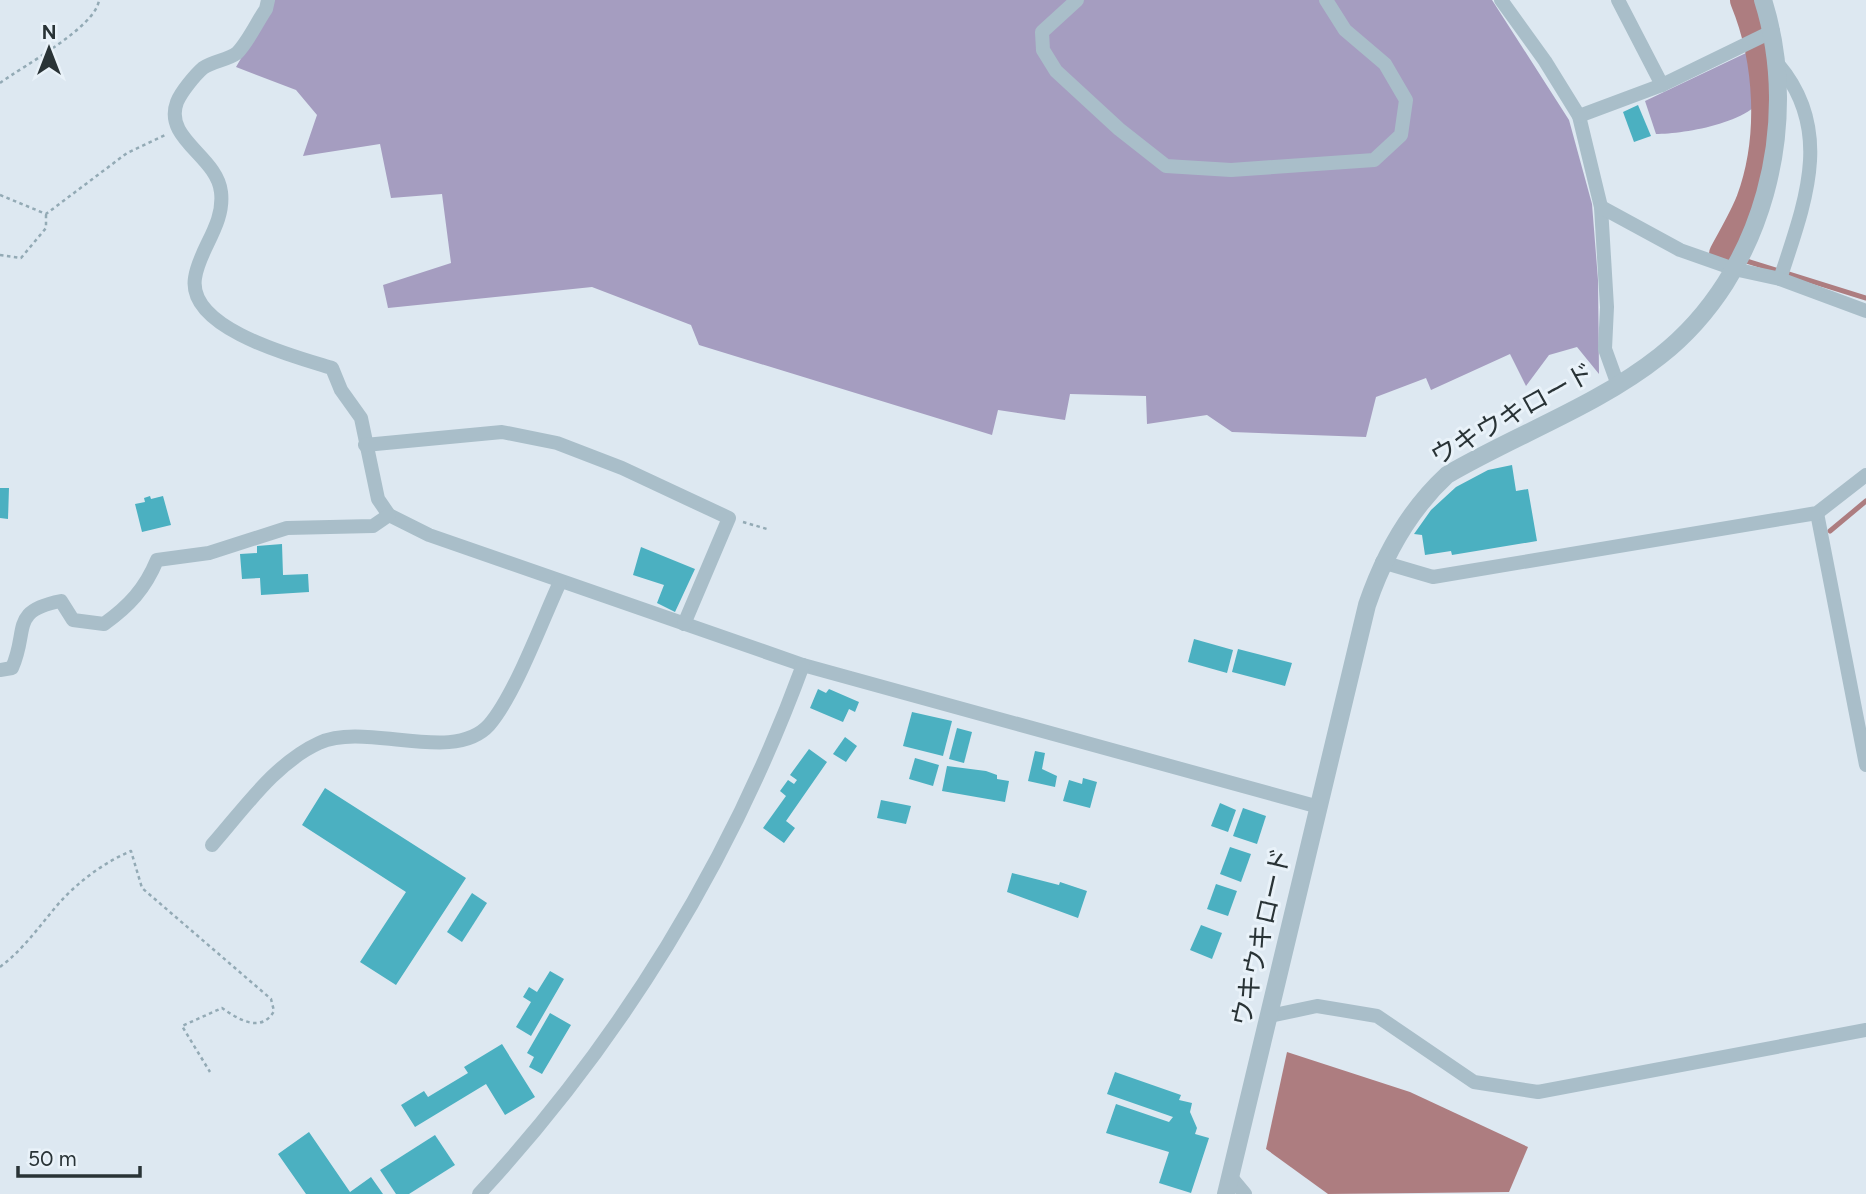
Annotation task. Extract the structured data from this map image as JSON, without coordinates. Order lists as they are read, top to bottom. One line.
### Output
{"streets":{"street":["ウキウキロード"]},"scale_bar":"50 m","north":"top"}
